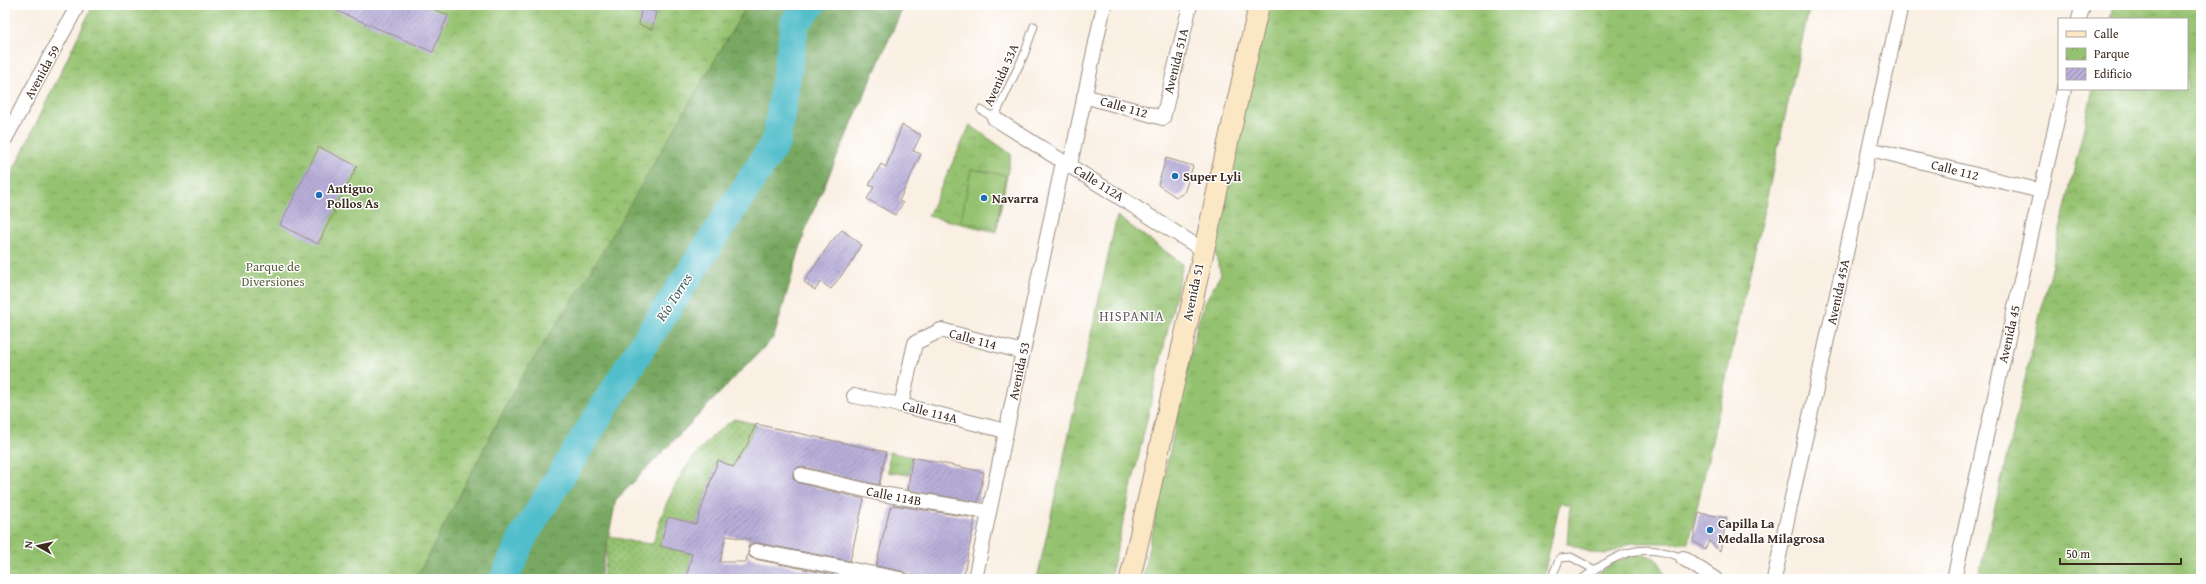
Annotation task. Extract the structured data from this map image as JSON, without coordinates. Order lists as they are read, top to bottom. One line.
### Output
{"streets":{"main road":["Avenida 51"],"street":["Avenida 51A","Avenida 59","Calle 112","Calle 112A","Avenida 45A","Avenida 45","Calle 114","Avenida 53","Calle 114A","Calle 114B"],"lane":["Avenida 53A"]},"crossings":[["Avenida 51A","Calle 112"],["Avenida 53A","Calle 112A"],["Calle 112","Avenida 45A"],["Calle 112","Avenida 45"],["Calle 112","Avenida 53"],["Calle 112A","Avenida 51"],["Calle 112A","Avenida 53"],["Calle 114","Avenida 53"],["Calle 114","Calle 114A"],["Avenida 53","Calle 114A"],["Avenida 53","Calle 114B"]],"districts":["HISPANIA"],"water":["Río Torres"],"parks":["Parque de Diversiones"],"places":["Super Lyli","Antiguo Pollos As","Navarra","Capilla La Medalla Milagrosa"],"legend":["Calle","Parque","Edificio"],"scale_bar":"50 m","north":"left"}
